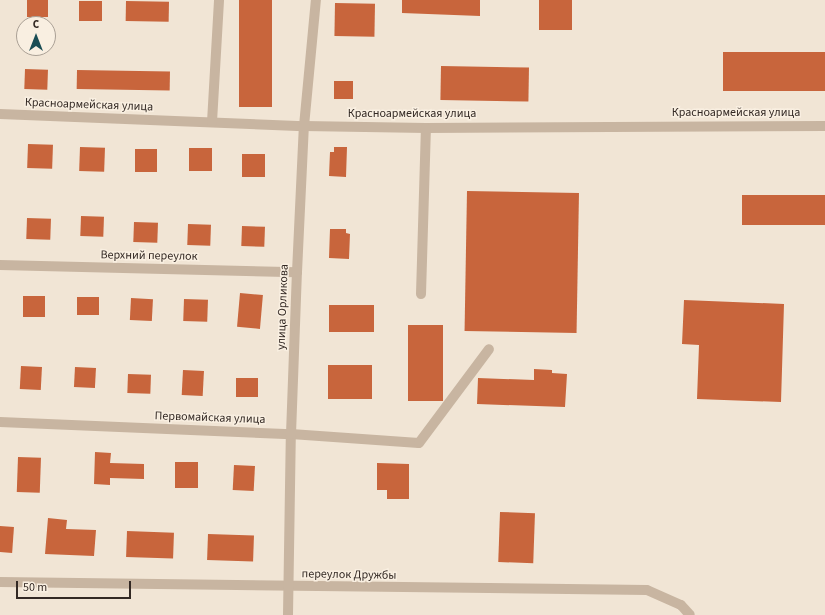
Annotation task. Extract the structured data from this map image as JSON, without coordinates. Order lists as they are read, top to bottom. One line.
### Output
{"streets":{"street":["Красноармейская улица","Верхний переулок","улица Орликова","Первомайская улица","переулок Дружбы"]},"crossings":[["Красноармейская улица","улица Орликова"],["Верхний переулок","улица Орликова"],["улица Орликова","Первомайская улица"],["улица Орликова","переулок Дружбы"]],"scale_bar":"50 m","north":"top"}
